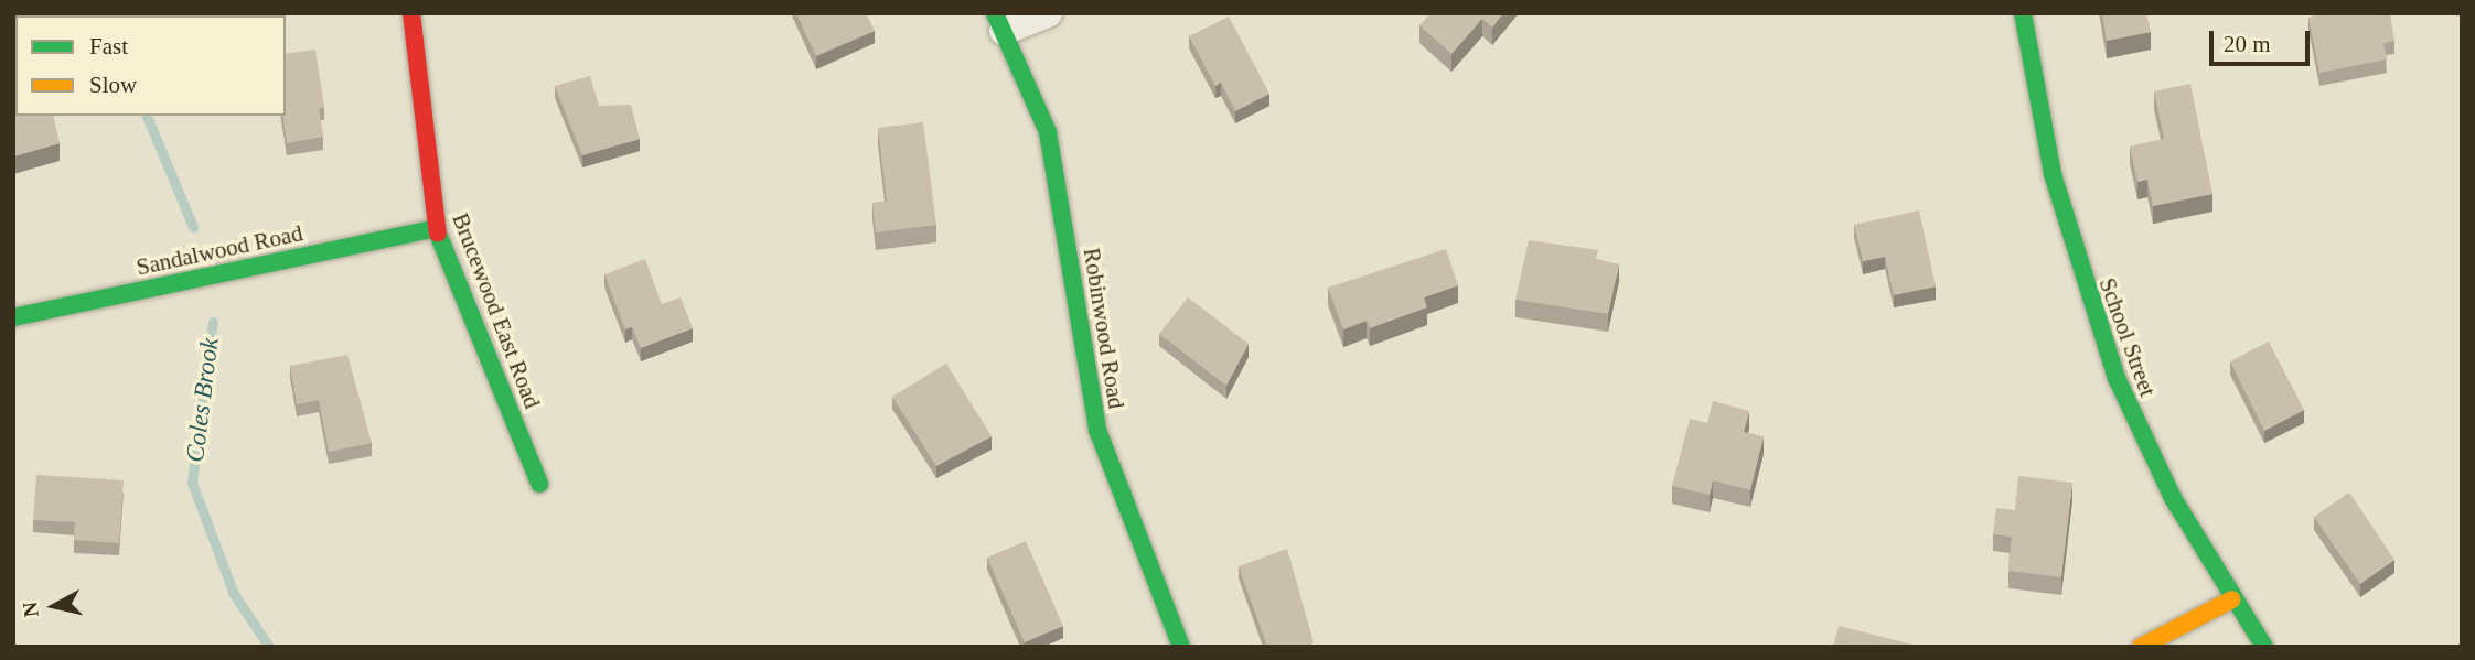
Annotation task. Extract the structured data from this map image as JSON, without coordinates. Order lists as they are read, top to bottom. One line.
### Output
{"streets":{"street":["Sandalwood Road","Brucewood East Road","Robinwood Road","School Street"]},"crossings":[["Sandalwood Road","Brucewood East Road"]],"water":["Coles Brook"],"legend":["Fast","Slow"],"scale_bar":"20 m","north":"left"}
